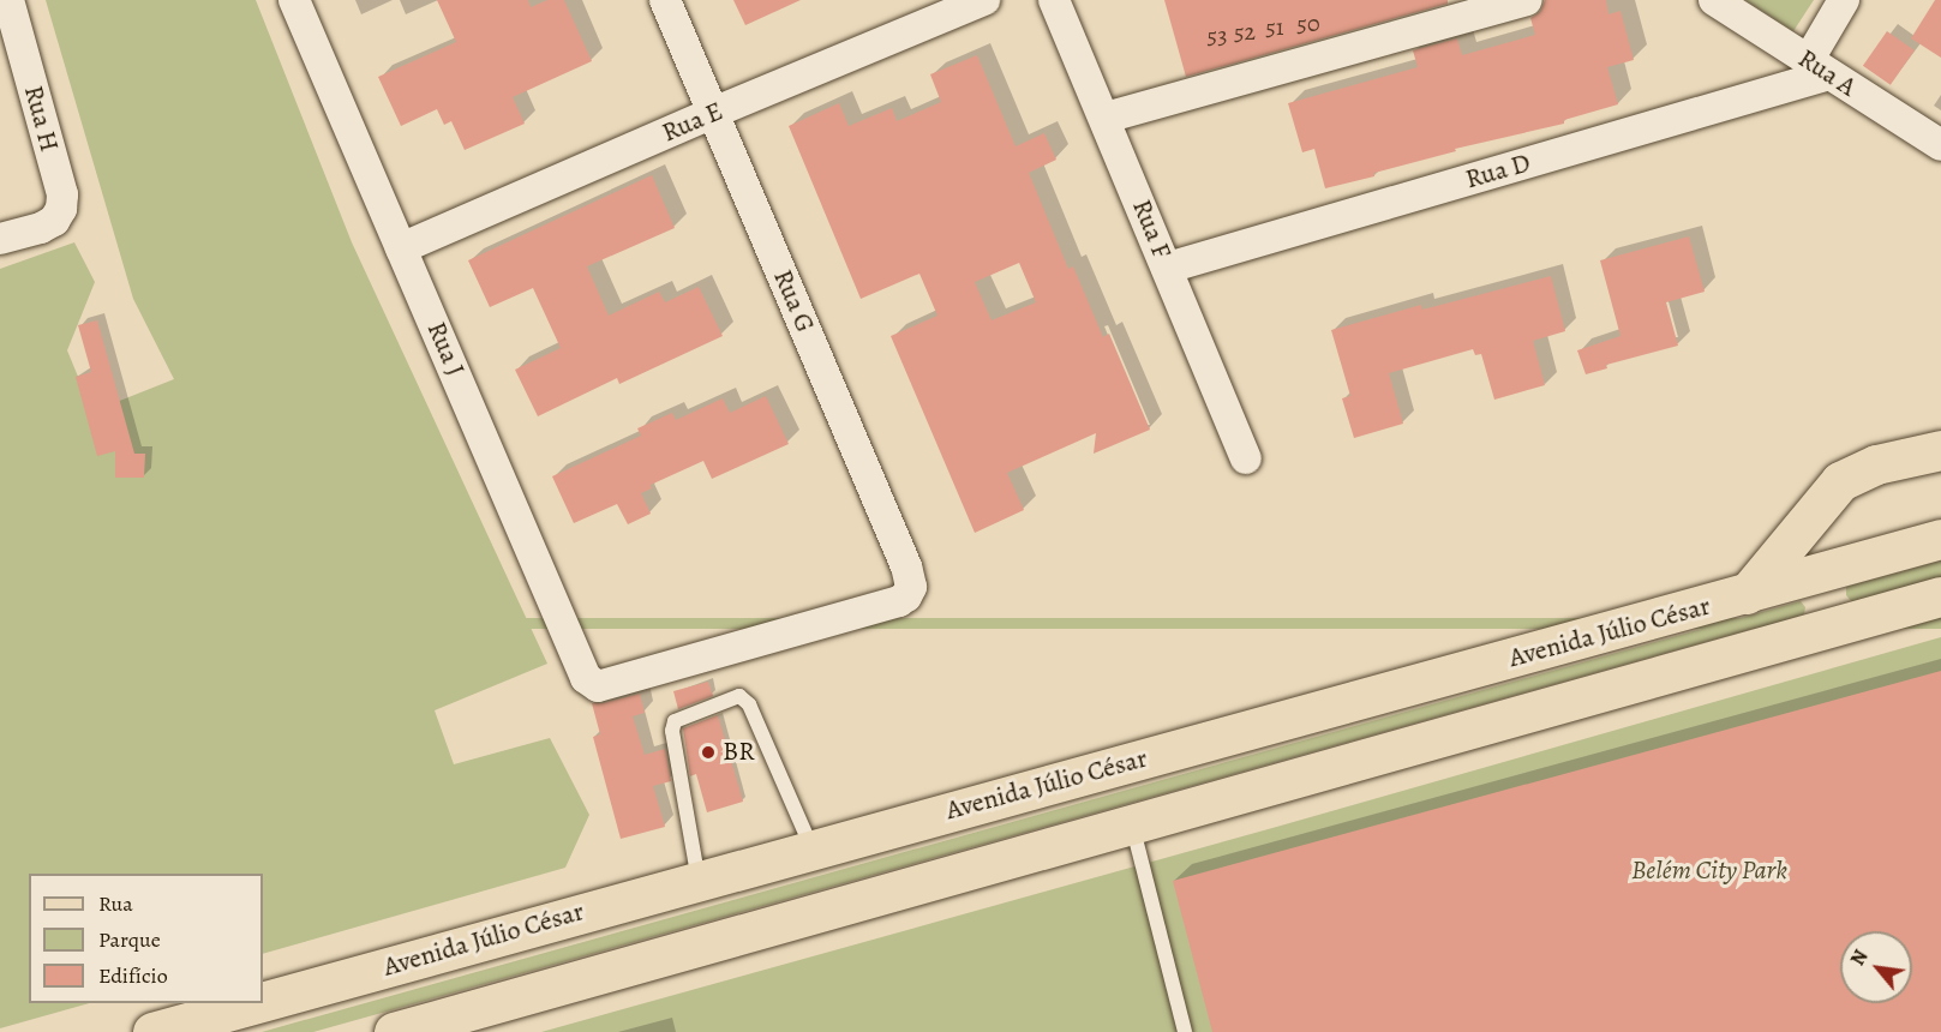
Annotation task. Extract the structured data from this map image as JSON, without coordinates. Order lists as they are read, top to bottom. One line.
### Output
{"streets":{"main road":["Avenida Júlio César"],"street":["Rua A","Rua H","Rua E","Rua D","Rua F","Rua G","Rua J"]},"crossings":[["Rua A","Rua D"],["Rua E","Rua G"],["Rua E","Rua J"],["Rua D","Rua F"],["Rua G","Rua J"]],"parks":["Belém City Park"],"places":["BR"],"house_numbers":["50","51","52","53"],"legend":["Rua","Parque","Edifício"],"north":"top left"}
